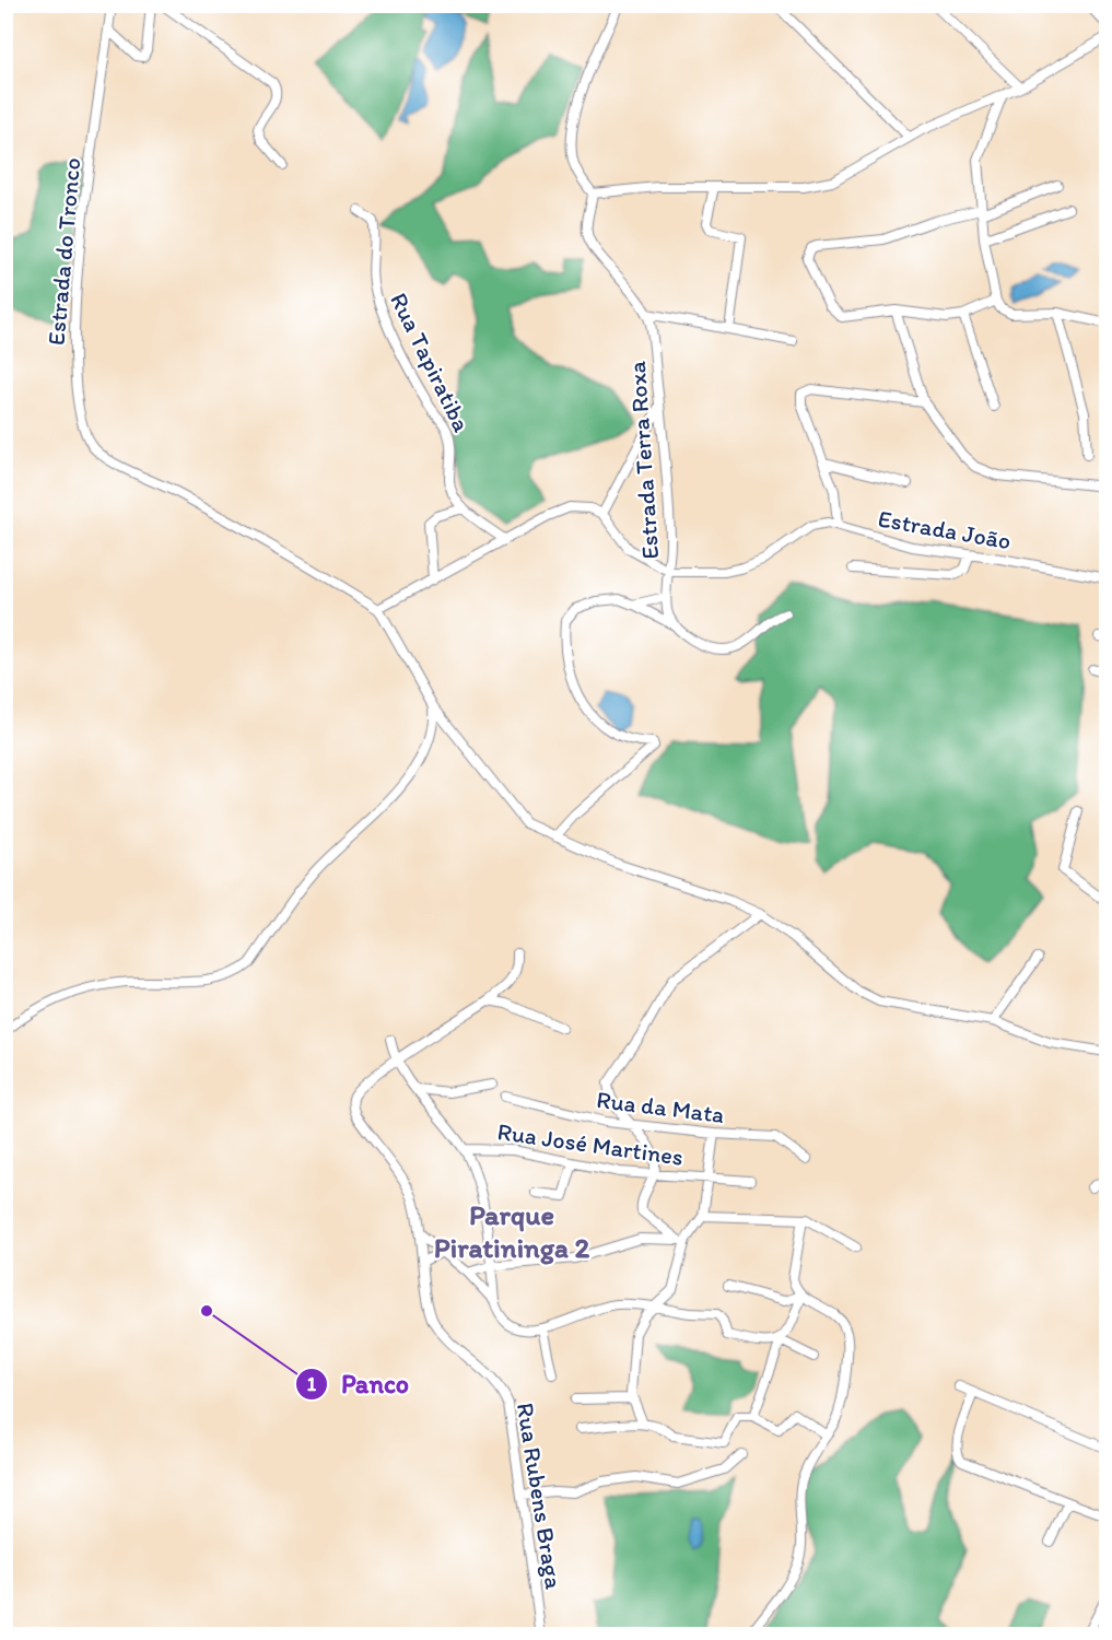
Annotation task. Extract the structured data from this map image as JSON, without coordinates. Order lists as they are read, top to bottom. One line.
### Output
{"streets":{"street":["Estrada do Tronco","Rua Tapiratiba","Estrada Terra Roxa","Estrada João","Rua da Mata","Rua José Martines","Rua Rubens Braga"]},"crossings":[["Estrada do Tronco","Estrada Terra Roxa"],["Rua Tapiratiba","Estrada Terra Roxa"],["Estrada Terra Roxa","Estrada João"]],"districts":["Parque Piratininga 2"],"places":["Panco"]}
